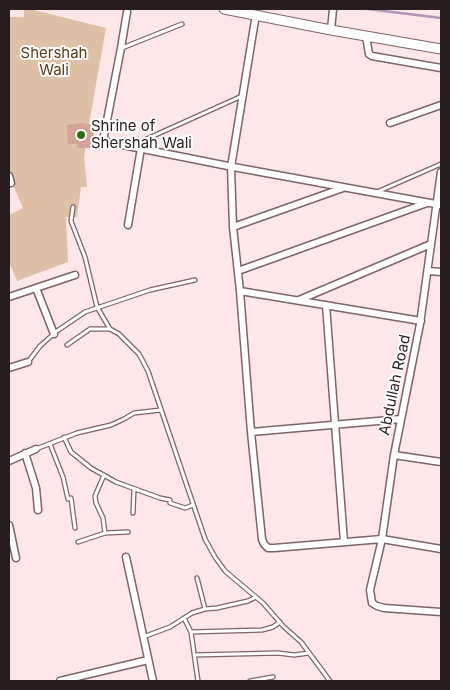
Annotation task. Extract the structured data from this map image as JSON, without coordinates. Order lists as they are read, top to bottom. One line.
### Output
{"streets":{"street":["Abdullah Road"]},"parks":["Shershah Wali"],"places":["Shrine of Shershah Wali"]}
